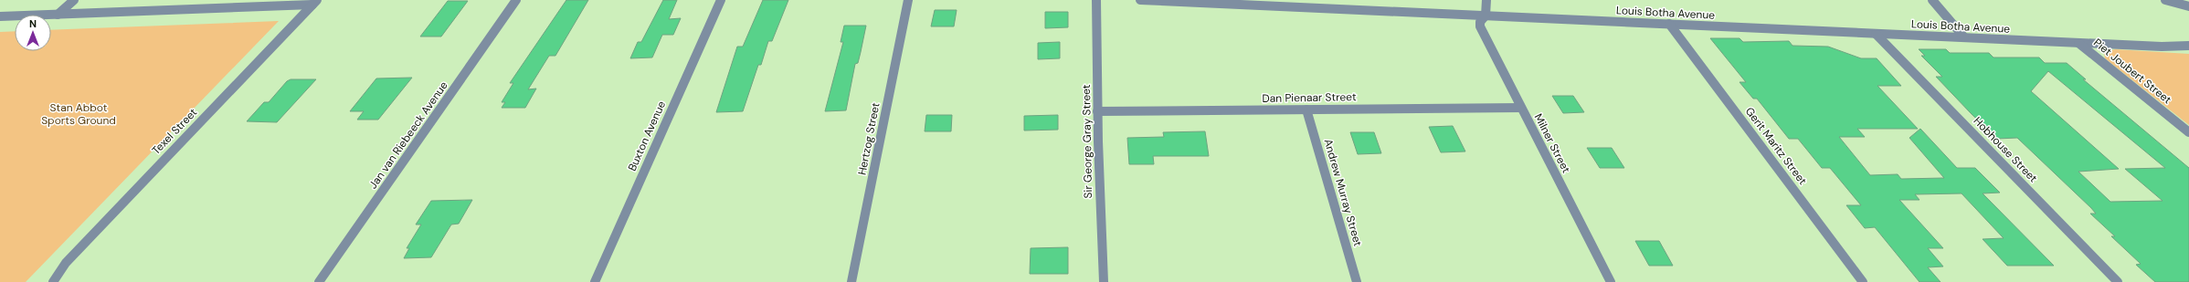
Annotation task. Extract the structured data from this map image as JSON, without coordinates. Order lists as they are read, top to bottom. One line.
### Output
{"streets":{"street":["Louis Botha Avenue","Piet Joubert Street","Dan Pienaar Street","Texel Street","Jan van Riebeeck Avenue","Buxton Avenue","Hertzog Street","Sir George Gray Street","Milner Street","Gerit Maritz Street","Hobhouse Street","Andrew Murray Street"]},"crossings":[["Louis Botha Avenue","Piet Joubert Street"],["Louis Botha Avenue","Milner Street"],["Louis Botha Avenue","Gerit Maritz Street"],["Louis Botha Avenue","Hobhouse Street"],["Dan Pienaar Street","Sir George Gray Street"],["Dan Pienaar Street","Milner Street"],["Dan Pienaar Street","Andrew Murray Street"]],"parks":["Stan Abbot Sports Ground"],"north":"top"}
